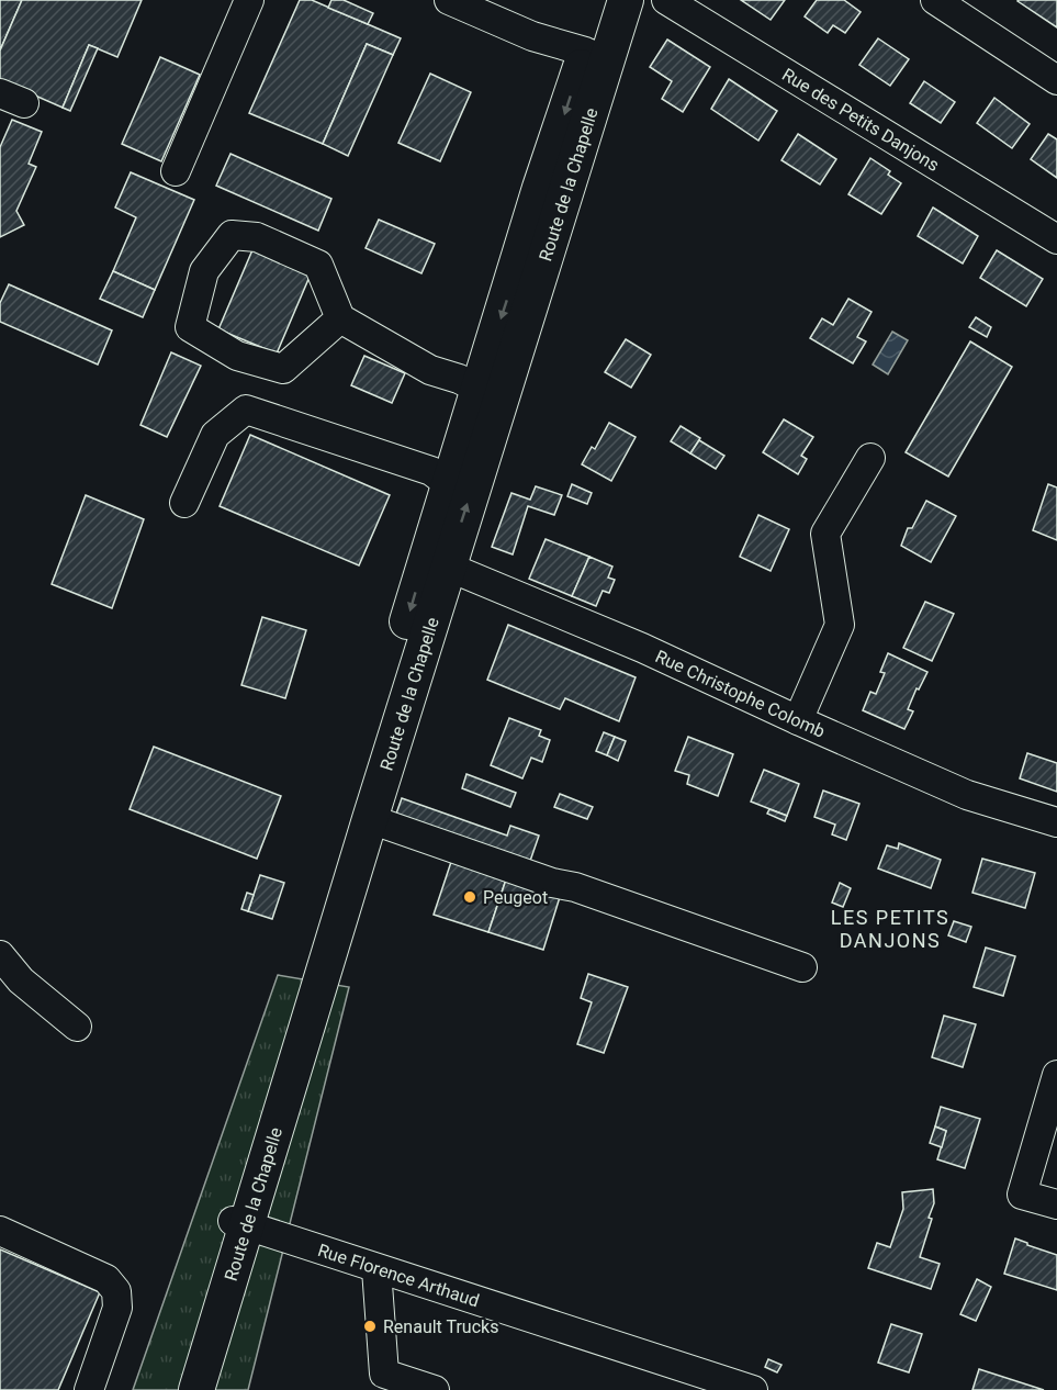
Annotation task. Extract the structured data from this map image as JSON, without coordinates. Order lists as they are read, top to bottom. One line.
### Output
{"streets":{"main road":["Route de la Chapelle"],"street":["Rue des Petits Danjons","Rue Christophe Colomb","Rue Florence Arthaud"]},"crossings":[["Route de la Chapelle","Rue Christophe Colomb"],["Route de la Chapelle","Rue Florence Arthaud"]],"districts":["LES PETITS DANJONS"],"places":["Peugeot","Renault Trucks"]}
